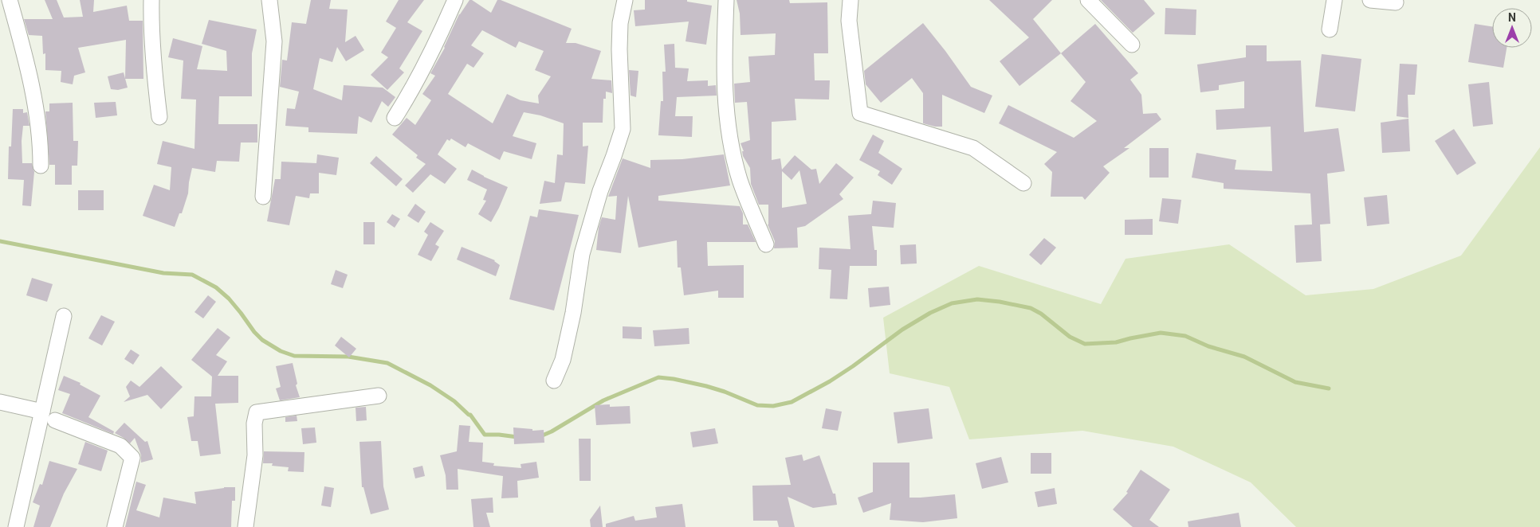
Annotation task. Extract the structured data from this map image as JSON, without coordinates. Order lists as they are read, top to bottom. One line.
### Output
{"north":"top"}
